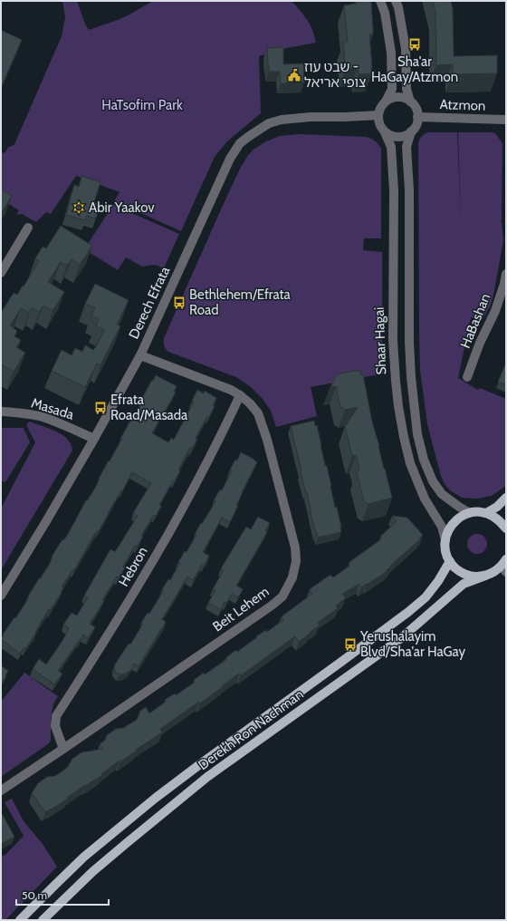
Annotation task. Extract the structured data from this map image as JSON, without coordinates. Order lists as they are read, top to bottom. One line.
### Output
{"streets":{"main road":["Derekh Ron Nachman"],"street":["Atzmon","Derech Efrata","HaBashan","Shaar Hagai","Masada","Hebron","Beit Lehem"]},"crossings":[["Atzmon","Derech Efrata"],["Atzmon","Shaar Hagai"],["Derech Efrata","Shaar Hagai"],["Derech Efrata","Masada"],["Derech Efrata","Beit Lehem"],["Hebron","Beit Lehem"]],"parks":["HaTsofim Park"],"places":{"bus stop":["Sha'ar HaGay/Atzmon","Bethlehem/Efrata Road","Efrata Road/Masada","Yerushalayim Blvd/Sha'ar HaGay"],"public building":["שבט עוז - צופי אריאל"],"synagogue":["Abir Yaakov"]},"scale_bar":"50 m"}
